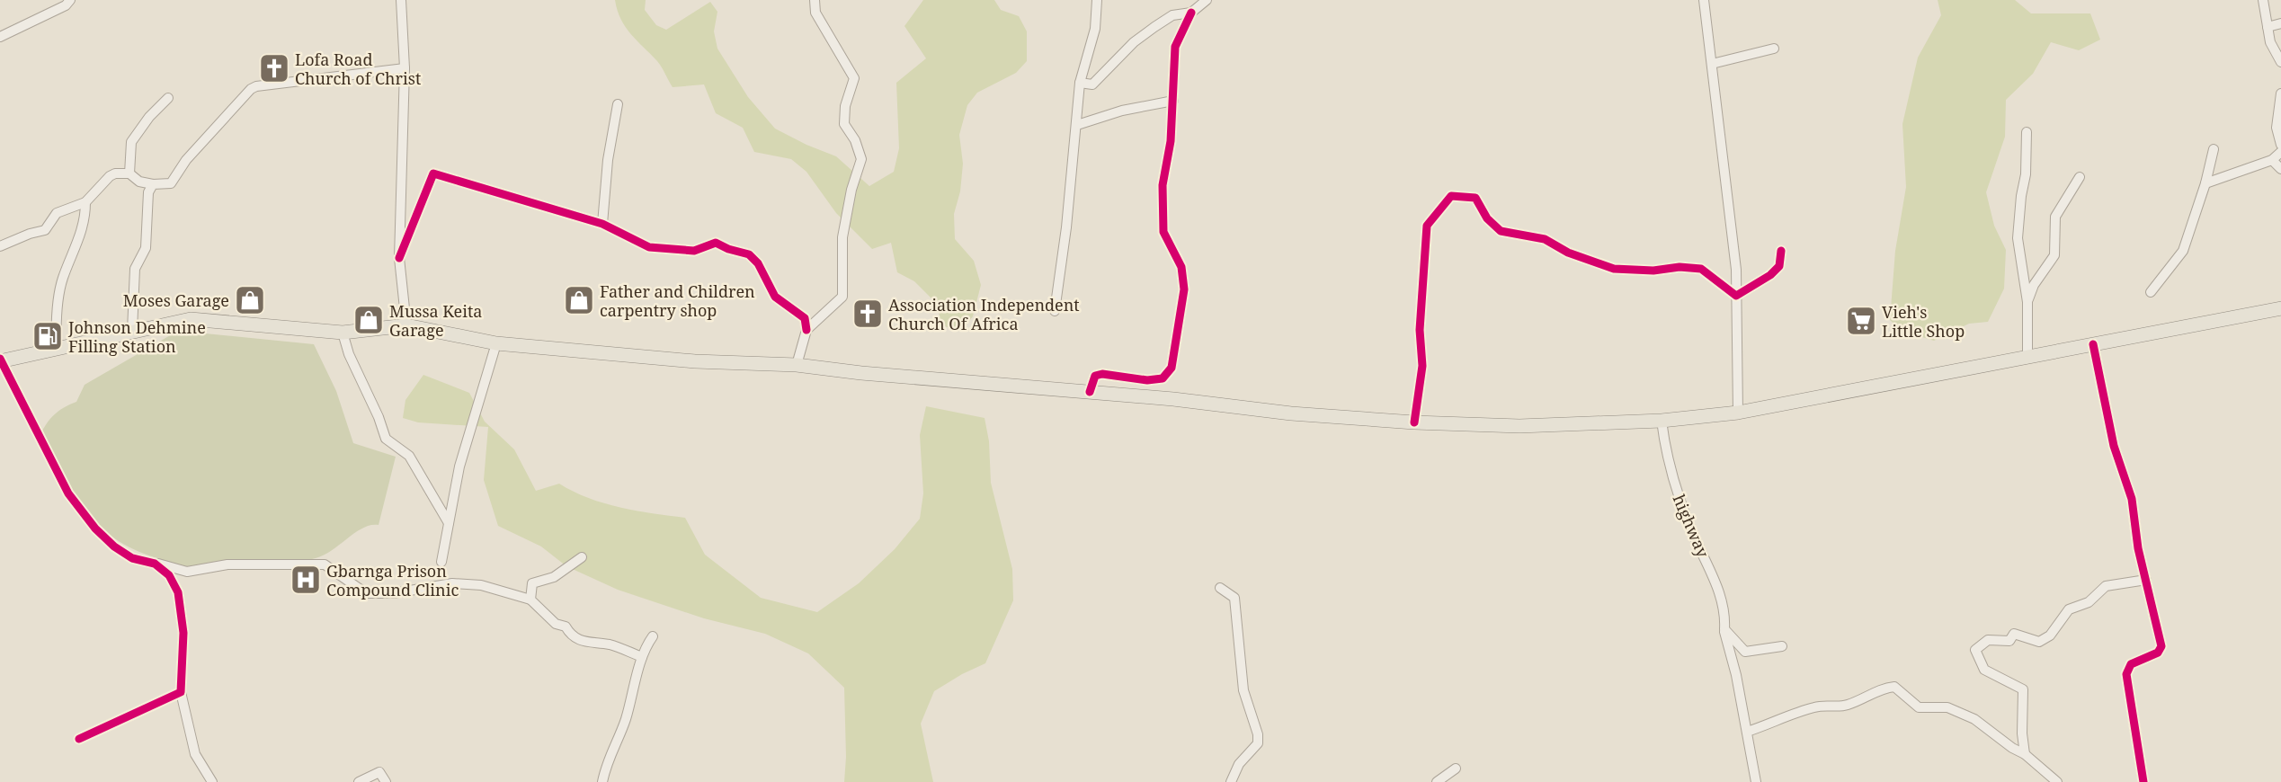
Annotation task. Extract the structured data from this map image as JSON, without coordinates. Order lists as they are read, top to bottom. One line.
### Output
{"streets":{"street":["highway"]},"places":{"church":["Lofa Road Church of Christ","Association Independent Church Of Africa"],"shop":["Moses Garage","Father and Children carpentry shop","Mussa Keita Garage"],"supermarket":["Vieh's Little Shop"],"fuel station":["Johnson Dehmine Filling Station"],"hospital":["Gbarnga Prison Compound Clinic"]}}
